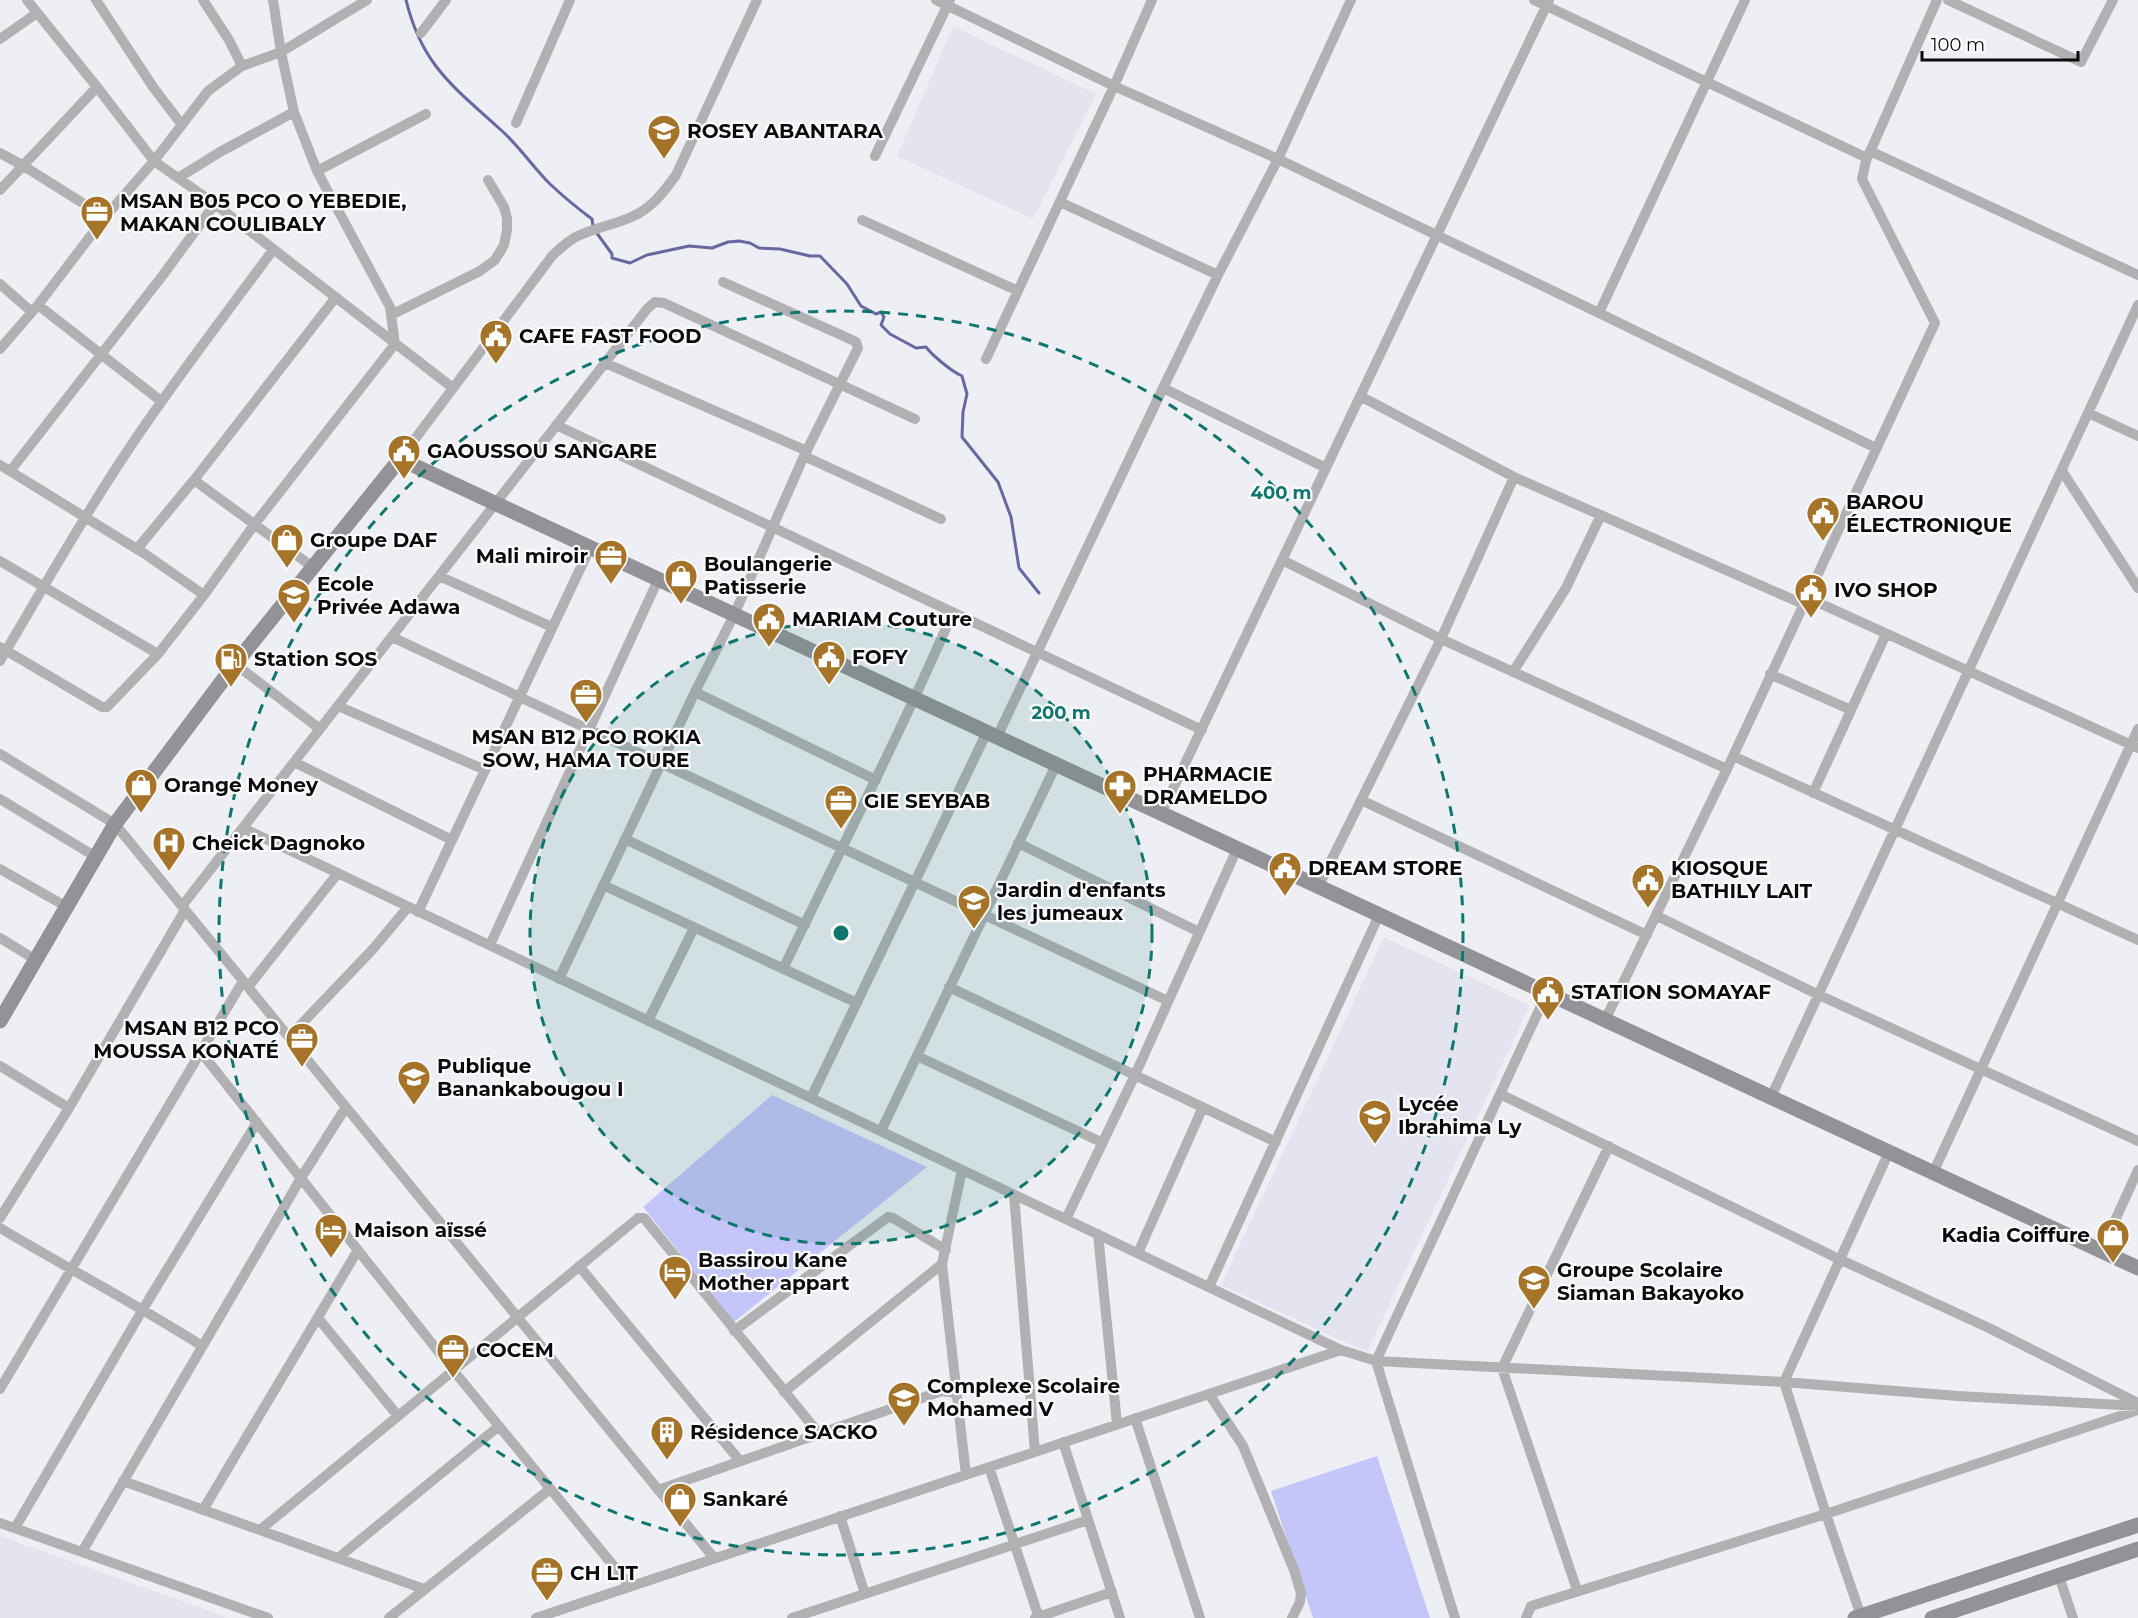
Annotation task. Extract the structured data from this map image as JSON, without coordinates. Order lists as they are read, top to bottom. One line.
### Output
{"places":{"school or university":["ROSEY ABANTARA","Ecole Privée Adawa","Jardin d'enfants les jumeaux","Publique Banankabougou I","Lycée Ibrahima Ly","Groupe Scolaire Siaman Bakayoko","Complexe Scolaire Mohamed V"],"office":["MSAN B05 PCO O YEBEDIE, MAKAN COULIBALY","Mali miroir","MSAN B12 PCO ROKIA SOW, HAMA TOURE","GIE SEYBAB","MSAN B12 PCO MOUSSA KONATÉ","COCEM","CH L1T"],"public building":["CAFE FAST FOOD","GAOUSSOU SANGARE","BAROU ÉLECTRONIQUE","IVO SHOP","MARIAM Couture","FOFY","DREAM STORE","KIOSQUE BATHILY LAIT","STATION SOMAYAF"],"shop":["Groupe DAF","Boulangerie Patisserie","Orange Money","Kadia Coiffure","Sankaré"],"fuel station":["Station SOS"],"pharmacy":["PHARMACIE DRAMELDO"],"hospital":["Cheick Dagnoko"],"hotel":["Maison aïssé","Bassirou Kane Mother appart"],"building":["Résidence SACKO"]},"scale_bar":"100 m","rings":["400 m","200 m"]}
